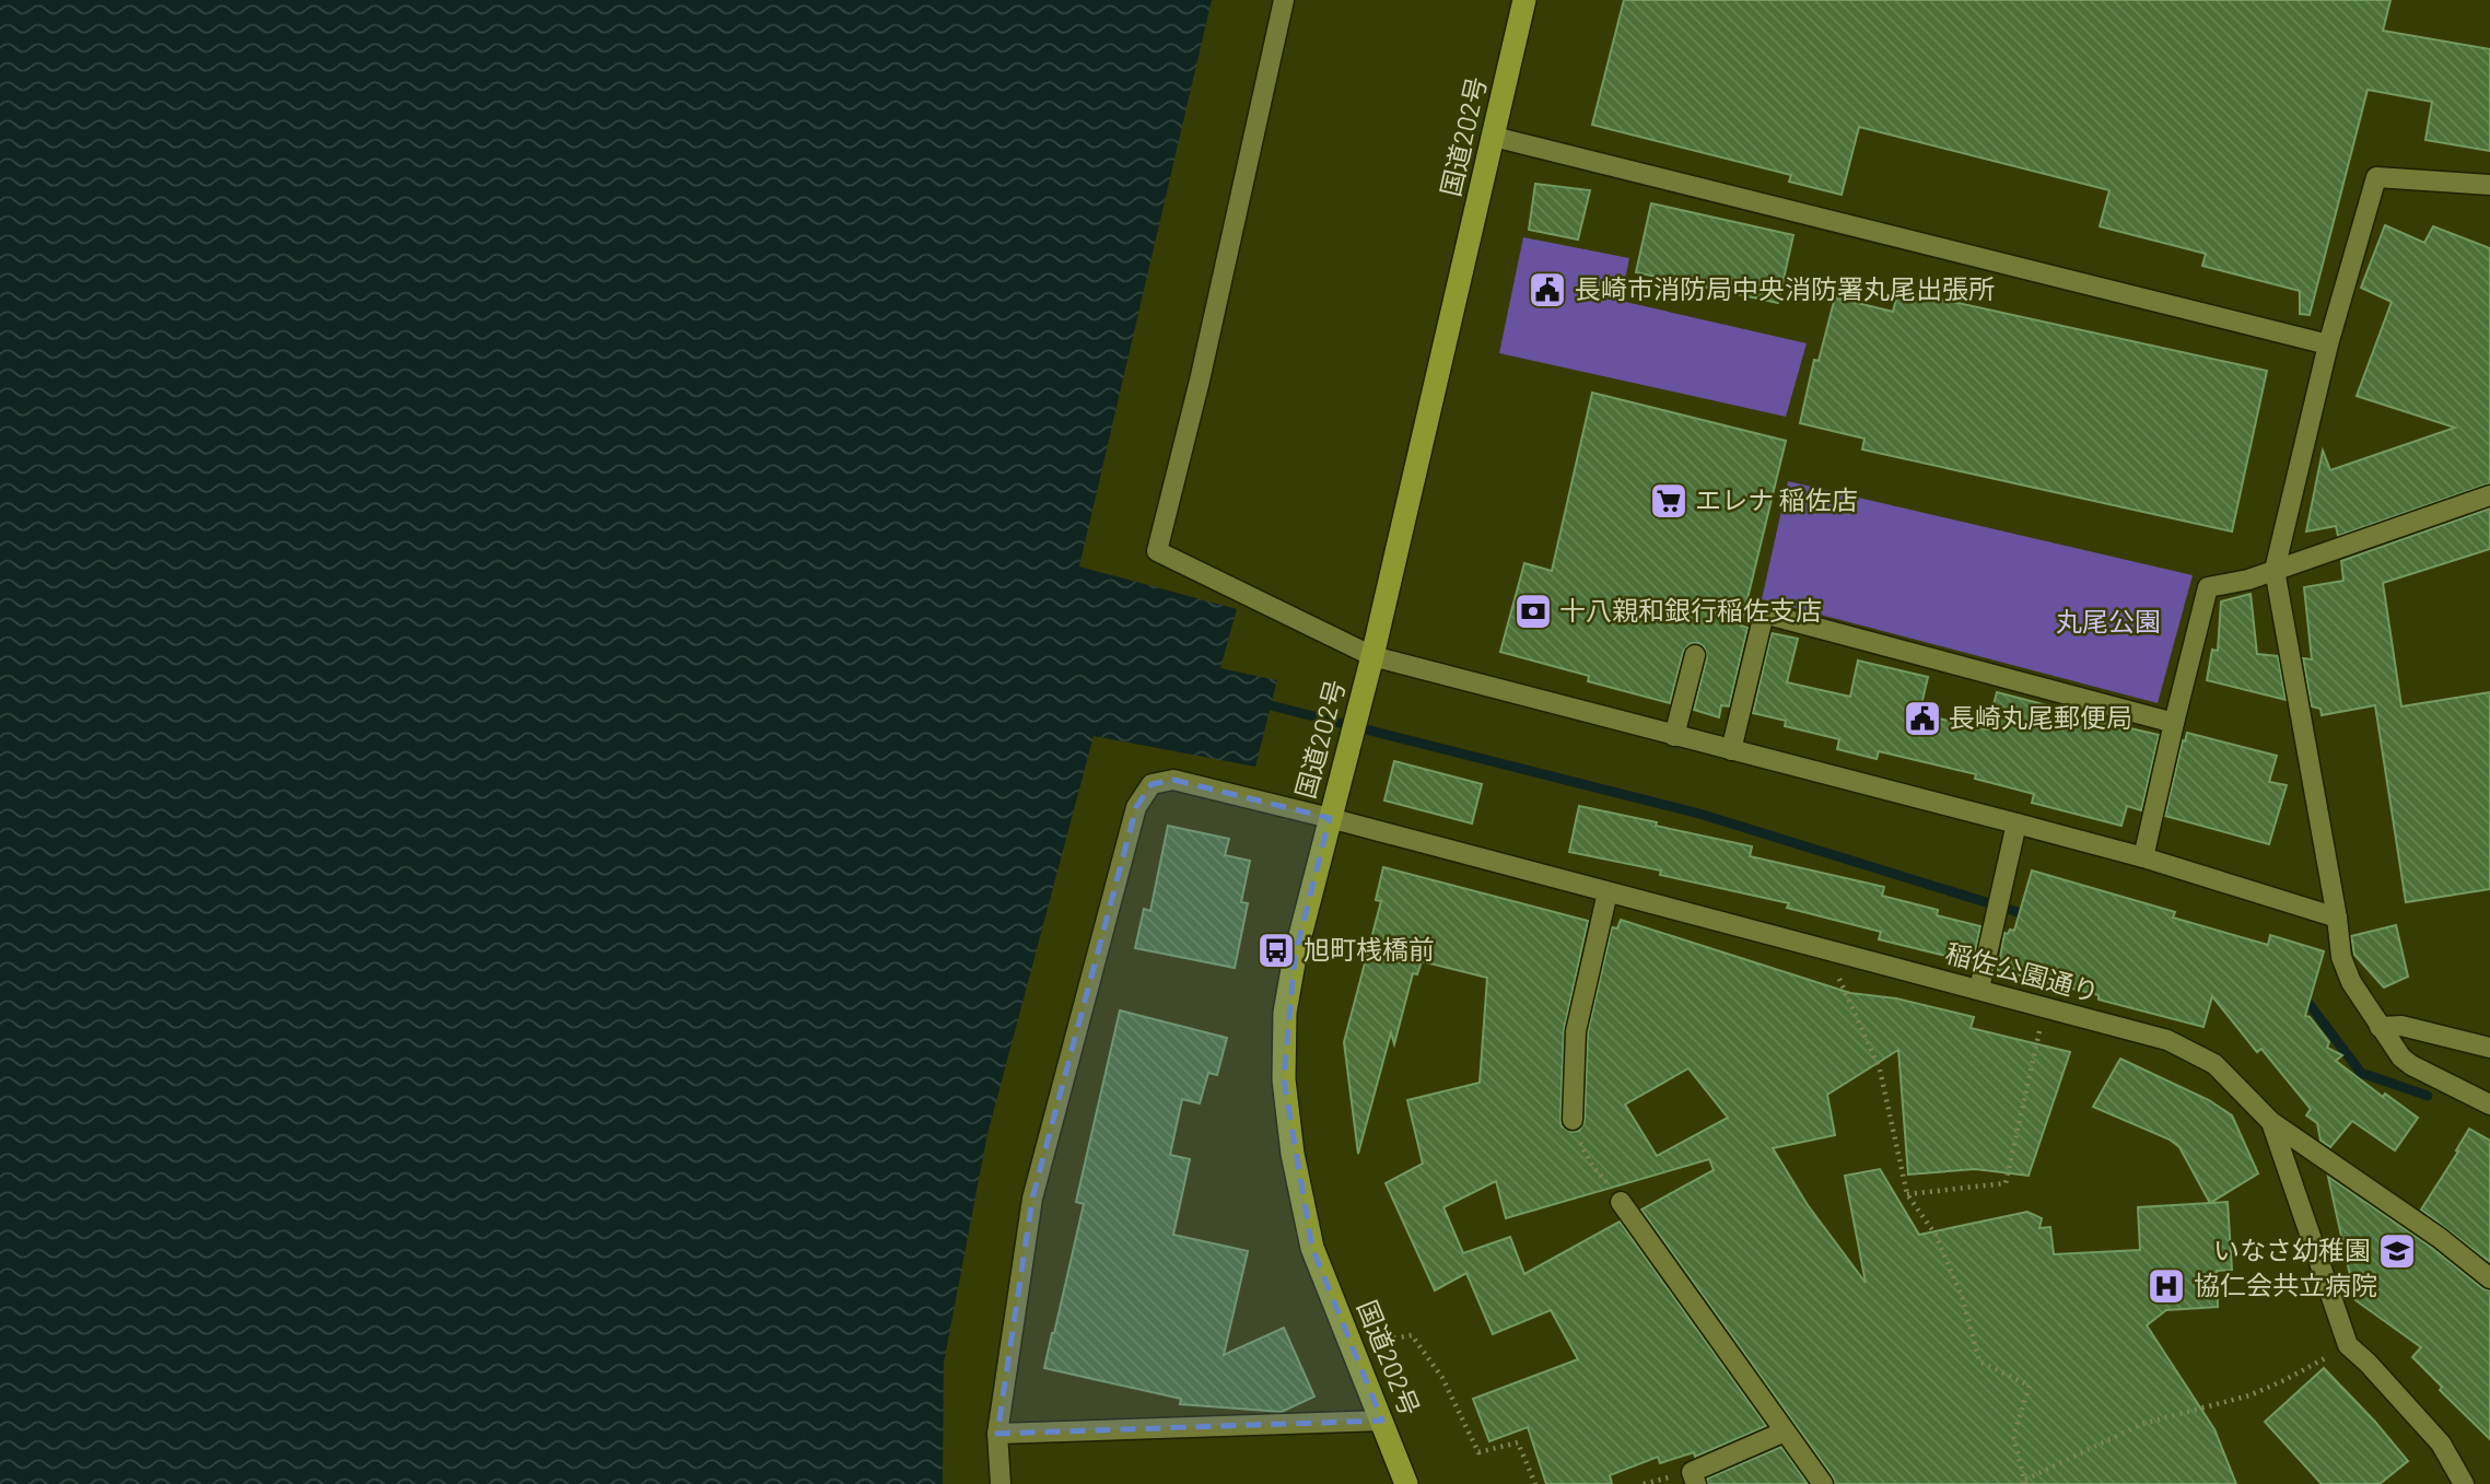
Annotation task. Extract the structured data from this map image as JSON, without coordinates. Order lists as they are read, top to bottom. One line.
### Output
{"streets":{"highway":["国道202号"],"street":["稲佐公園通り"]},"crossings":[["国道202号","稲佐公園通り"]],"parks":["丸尾公園"],"places":{"public building":["長崎市消防局中央消防署丸尾出張所","長崎丸尾郵便局"],"supermarket":["エレナ 稲佐店"],"bank":["十八親和銀行稲佐支店"],"bus stop":["旭町桟橋前"],"school or university":["いなさ幼稚園"],"hospital":["協仁会共立病院"]}}
